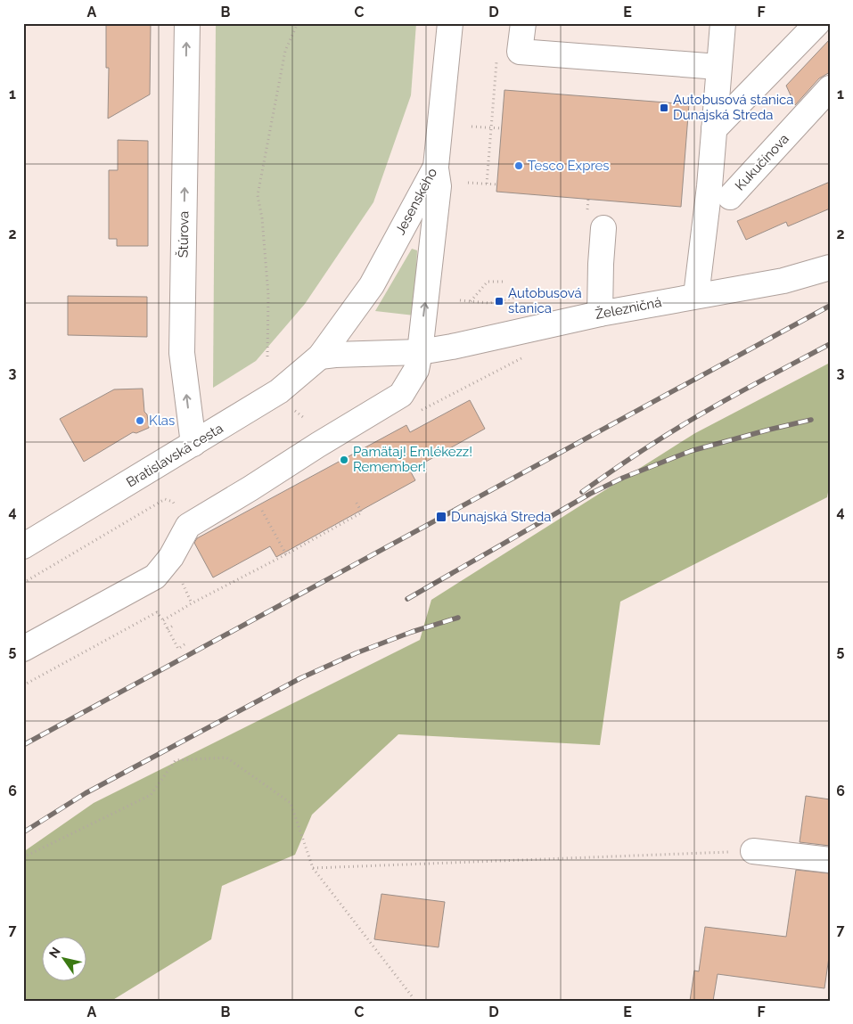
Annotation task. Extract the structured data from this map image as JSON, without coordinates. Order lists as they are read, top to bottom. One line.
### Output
{"streets":{"street":["Kukučínova","Jesenského","Štúrova","Železničná","Bratislavská cesta"]},"crossings":[["Jesenského","Železničná"],["Jesenského","Bratislavská cesta"],["Štúrova","Bratislavská cesta"],["Železničná","Bratislavská cesta"]],"one_way":["Štúrova"],"places":{"transit":["Autobusová stanica Dunajská Streda","Autobusová stanica","Dunajská Streda"],"other":["Tesco Expres","Klas","Pamätaj! Emlékezz! Remember!"]},"north":"top left","grid":{"columns":["A","B","C","D","E","F"],"rows":["1","2","3","4","5","6","7"]}}
